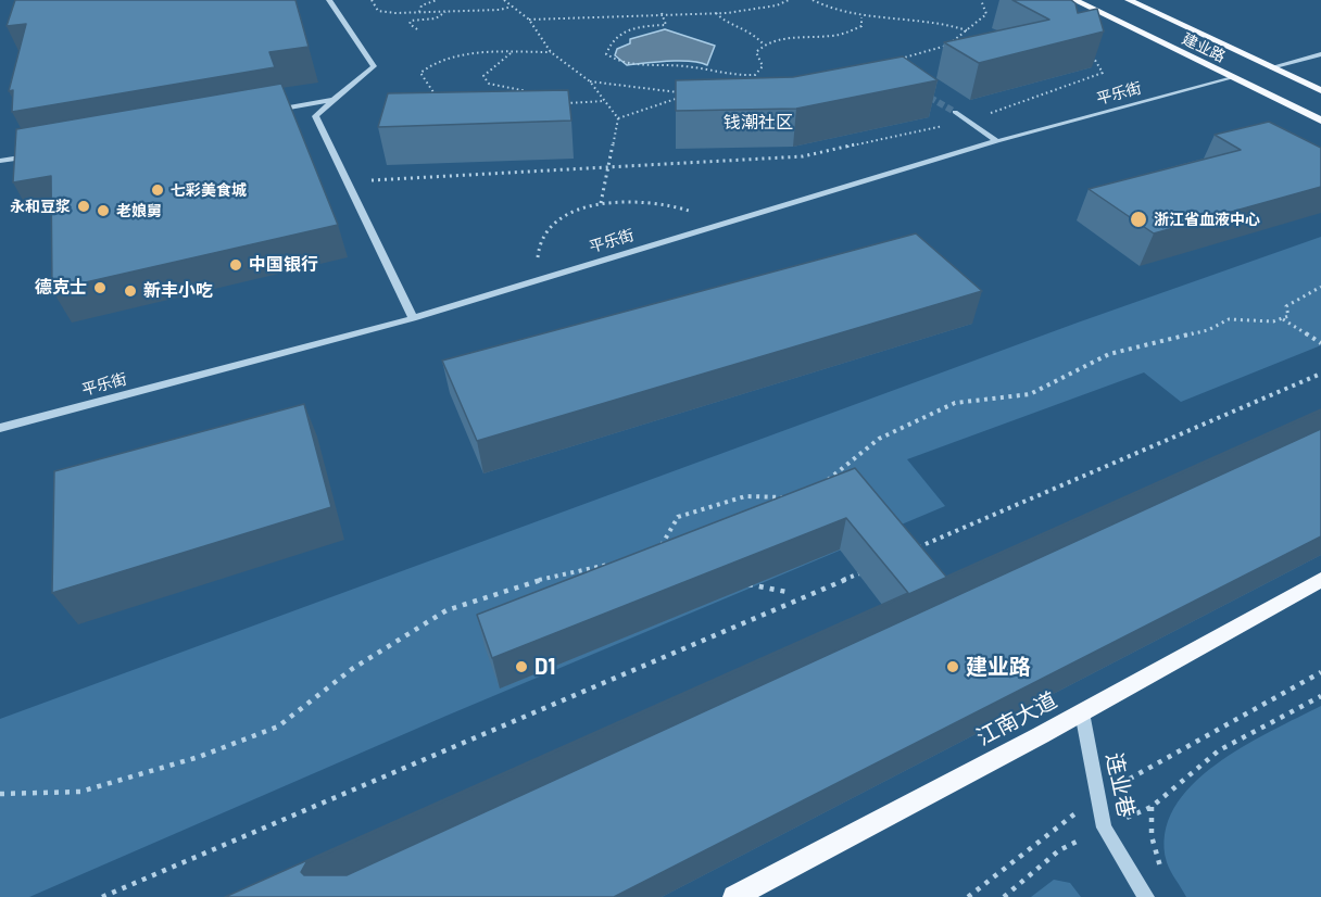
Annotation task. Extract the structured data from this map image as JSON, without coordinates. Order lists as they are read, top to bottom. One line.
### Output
{"streets":{"main road":["建业路","江南大道"],"street":["平乐街","连业巷"]},"crossings":[["建业路","平乐街"],["江南大道","连业巷"]],"districts":["钱潮社区"],"places":["七彩美食城","永和豆浆","老娘舅","浙江省血液中心","中国银行","德克士","新丰小吃","D1","建业路"]}
